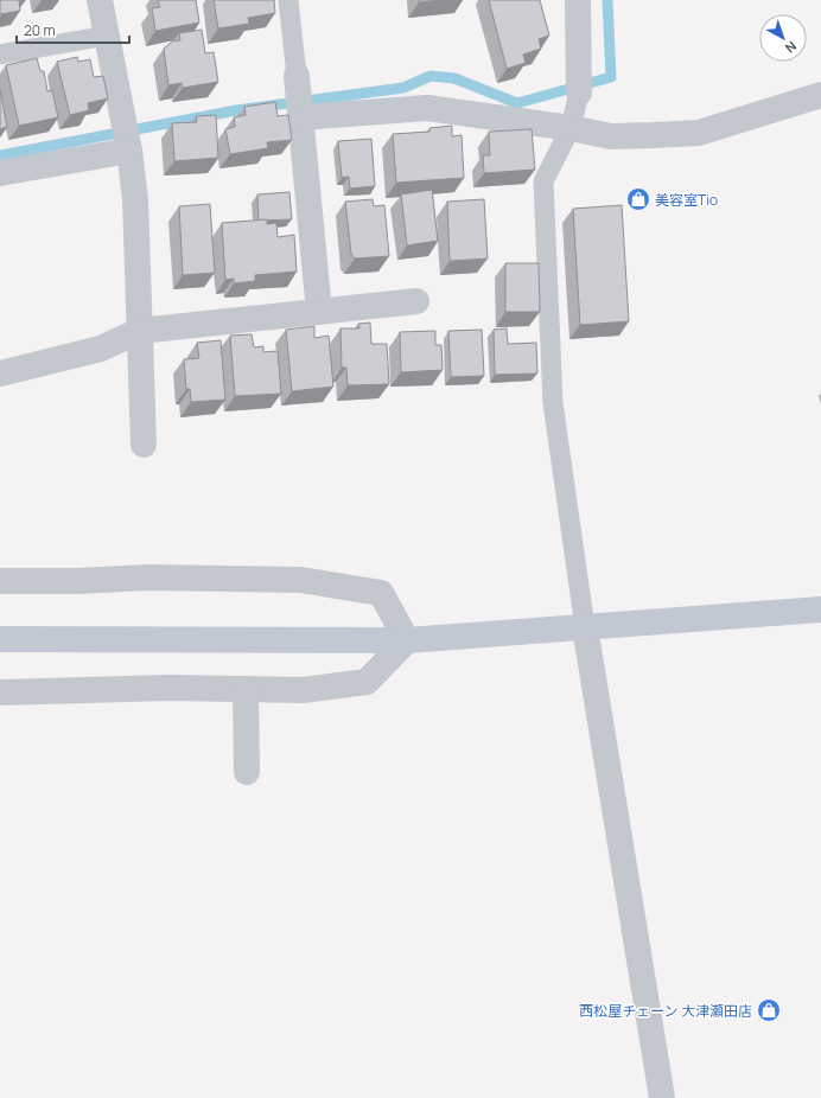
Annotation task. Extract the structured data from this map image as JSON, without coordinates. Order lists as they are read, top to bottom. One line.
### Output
{"places":{"shop":["美容室Tio","西松屋チェーン 大津瀬田店"]},"scale_bar":"20 m","north":"bottom right"}
